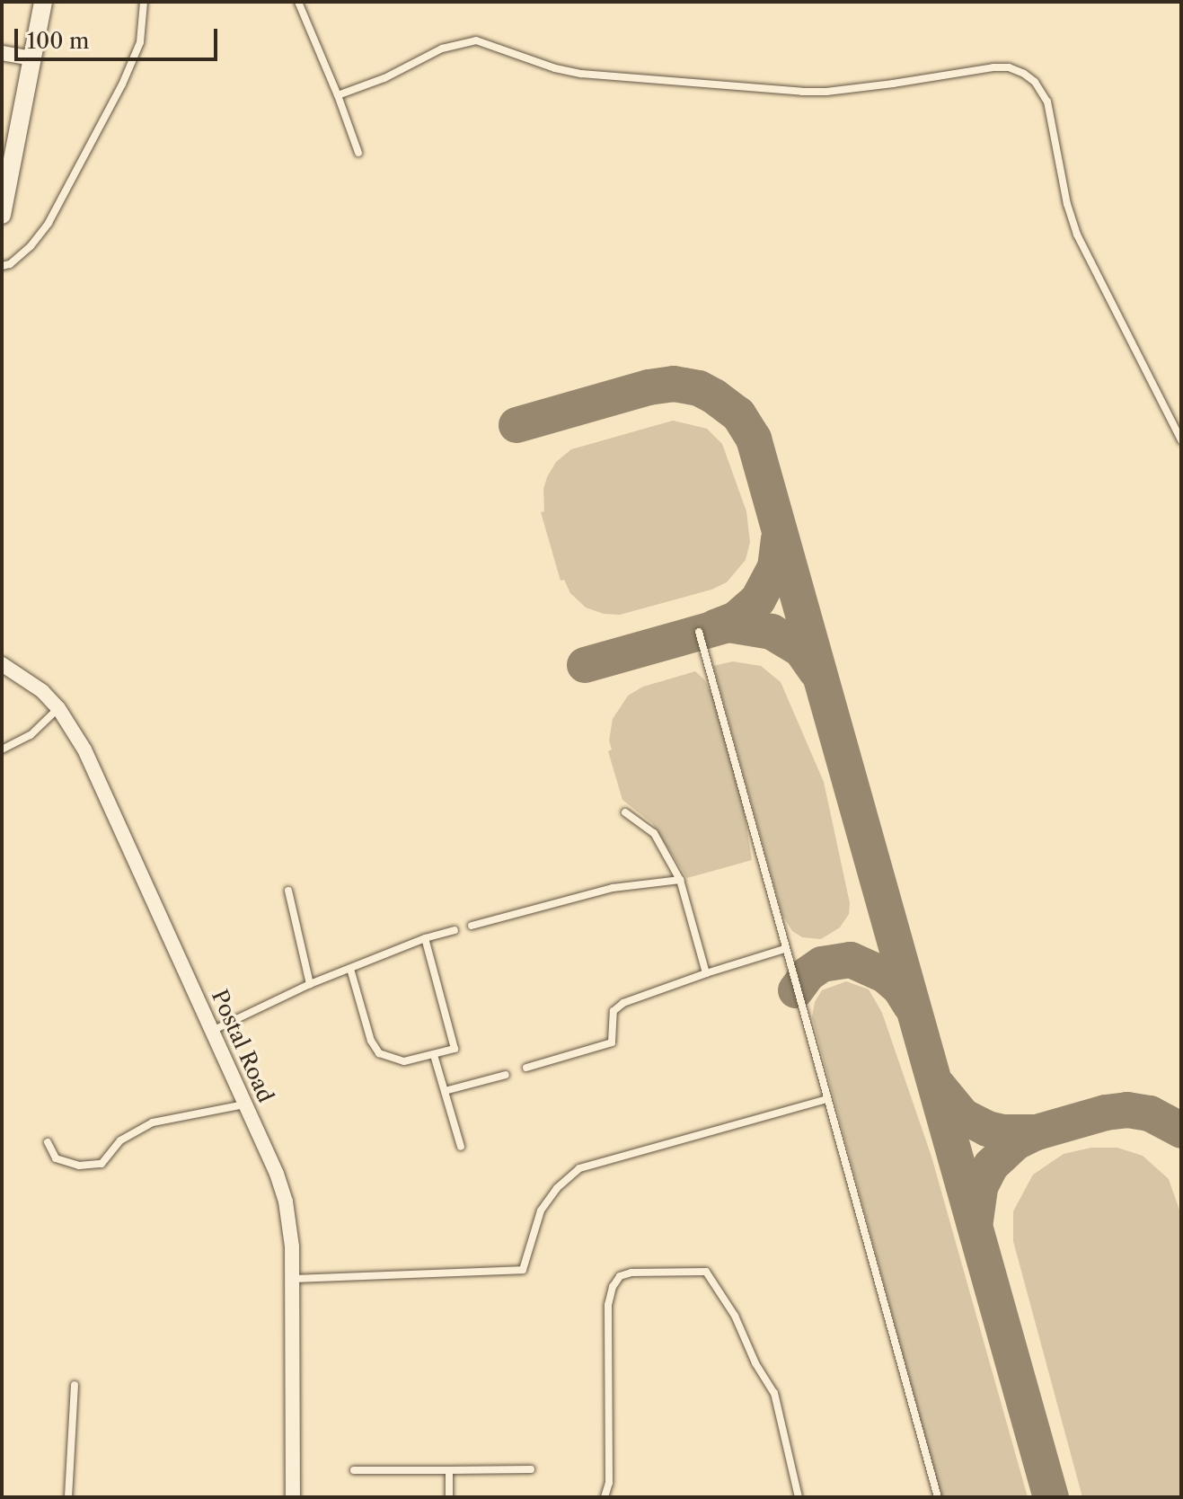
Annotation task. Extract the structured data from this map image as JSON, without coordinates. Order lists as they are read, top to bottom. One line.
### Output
{"streets":{"street":["Postal Road"]},"scale_bar":"100 m"}
